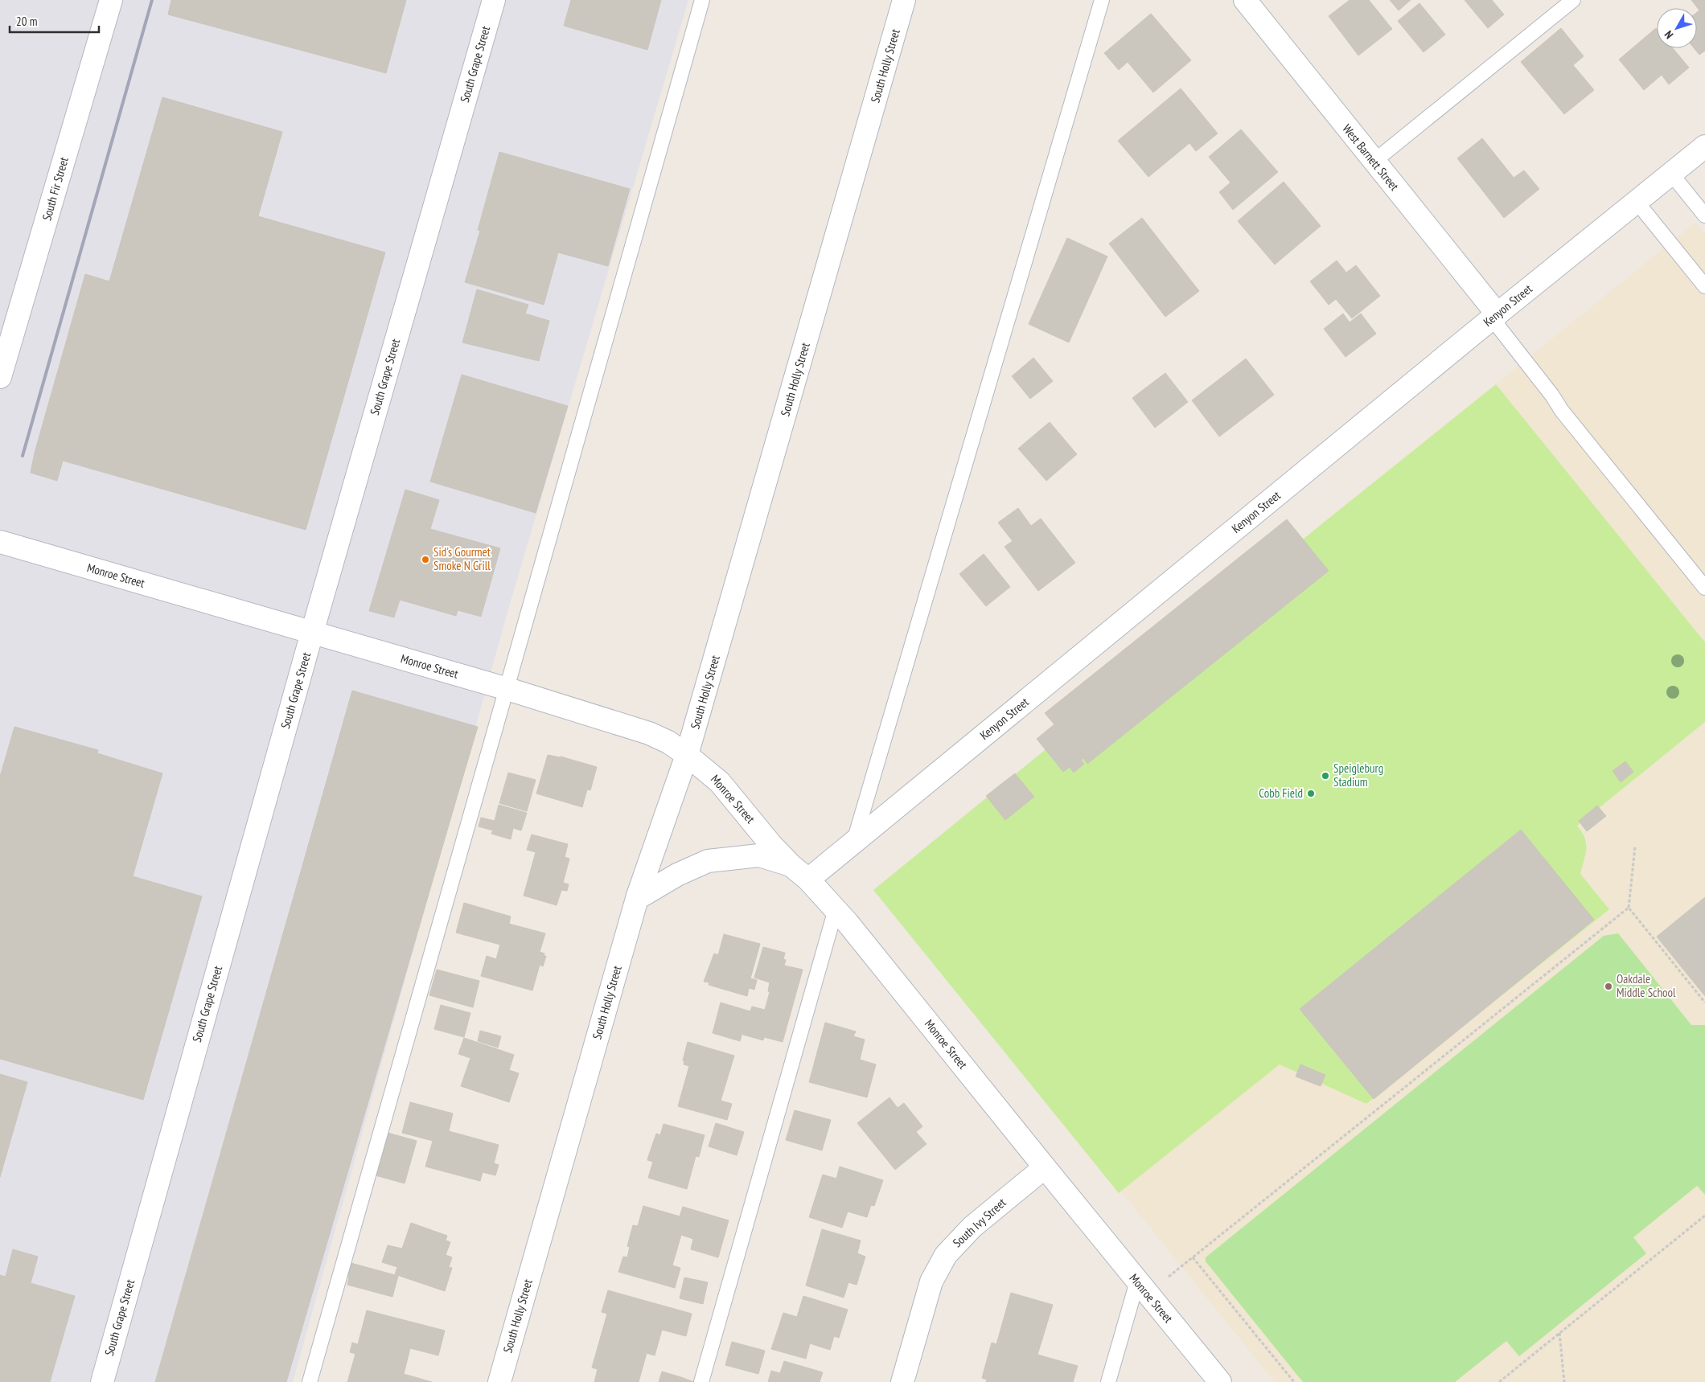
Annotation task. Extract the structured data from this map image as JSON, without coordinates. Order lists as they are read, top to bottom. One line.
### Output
{"streets":{"street":["South Grape Street","South Holly Street","West Barnett Street","South Fir Street","Kenyon Street","Monroe Street","South Ivy Street"]},"crossings":[["South Grape Street","Monroe Street"],["South Holly Street","Monroe Street"],["West Barnett Street","Kenyon Street"],["Kenyon Street","Monroe Street"],["Monroe Street","South Ivy Street"]],"places":["Sid's Gourmet Smoke N Grill","Speigleburg Stadium","Cobb Field","Oakdale Middle School"],"scale_bar":"20 m","north":"bottom left"}
